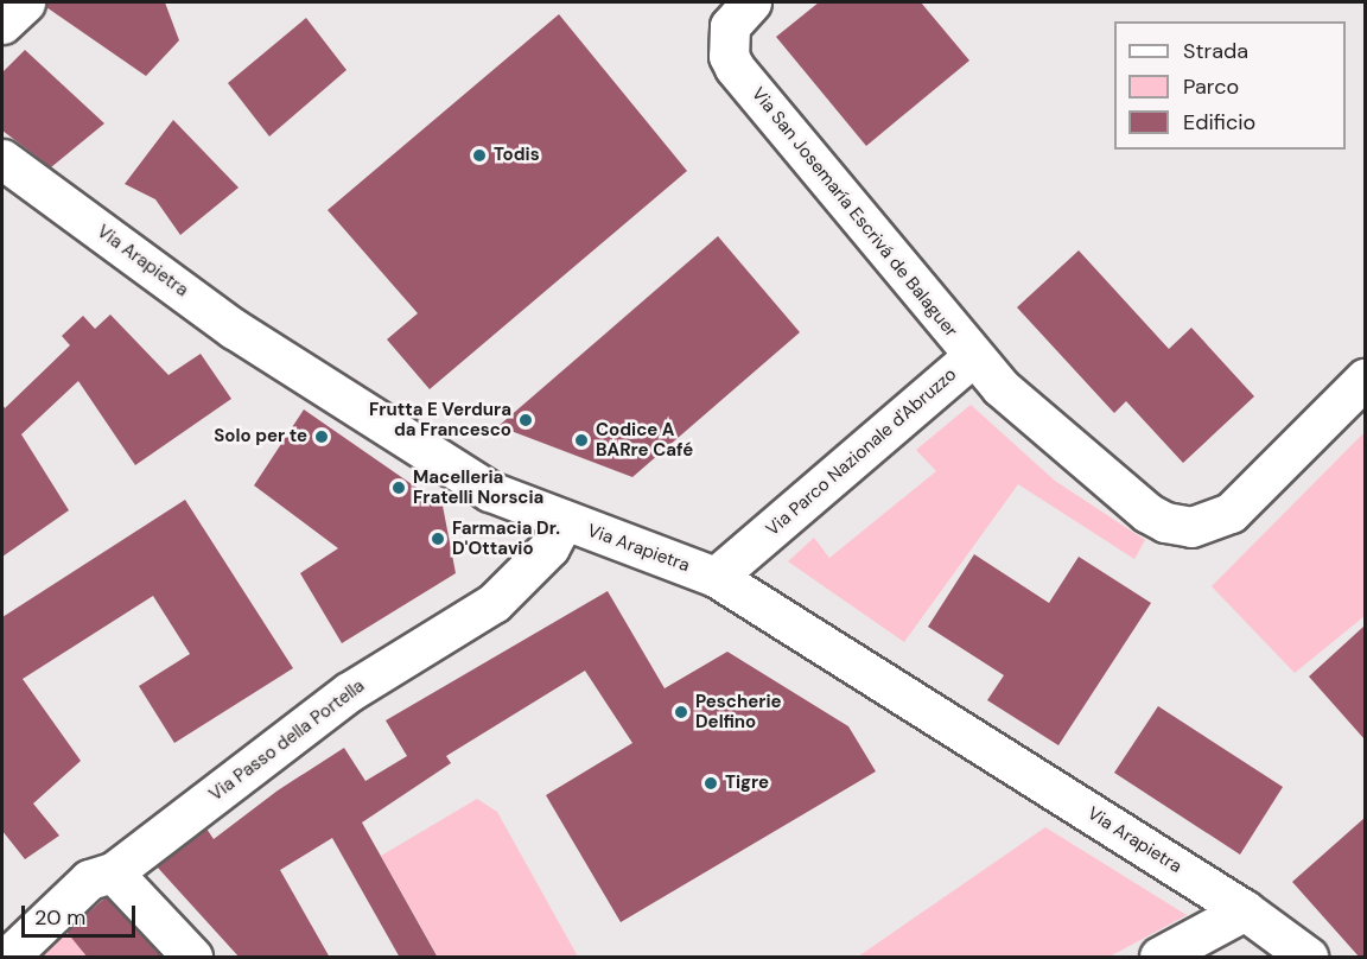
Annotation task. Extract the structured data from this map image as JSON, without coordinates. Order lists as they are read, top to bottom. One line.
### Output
{"streets":{"street":["Via San Josemaría Escrivá de Balaguer","Via Arapietra","Via Parco Nazionale d'Abruzzo","Via Passo della Portella"]},"crossings":[["Via San Josemaría Escrivá de Balaguer","Via Parco Nazionale d'Abruzzo"],["Via Arapietra","Via Parco Nazionale d'Abruzzo"],["Via Arapietra","Via Passo della Portella"]],"places":["Todis","Frutta E Verdura da Francesco","Solo per te","Codice A BARre Café","Macelleria Fratelli Norscia","Farmacia Dr. D'Ottavio","Pescherie Delfino","Tigre"],"legend":["Strada","Parco","Edificio"],"scale_bar":"20 m"}
